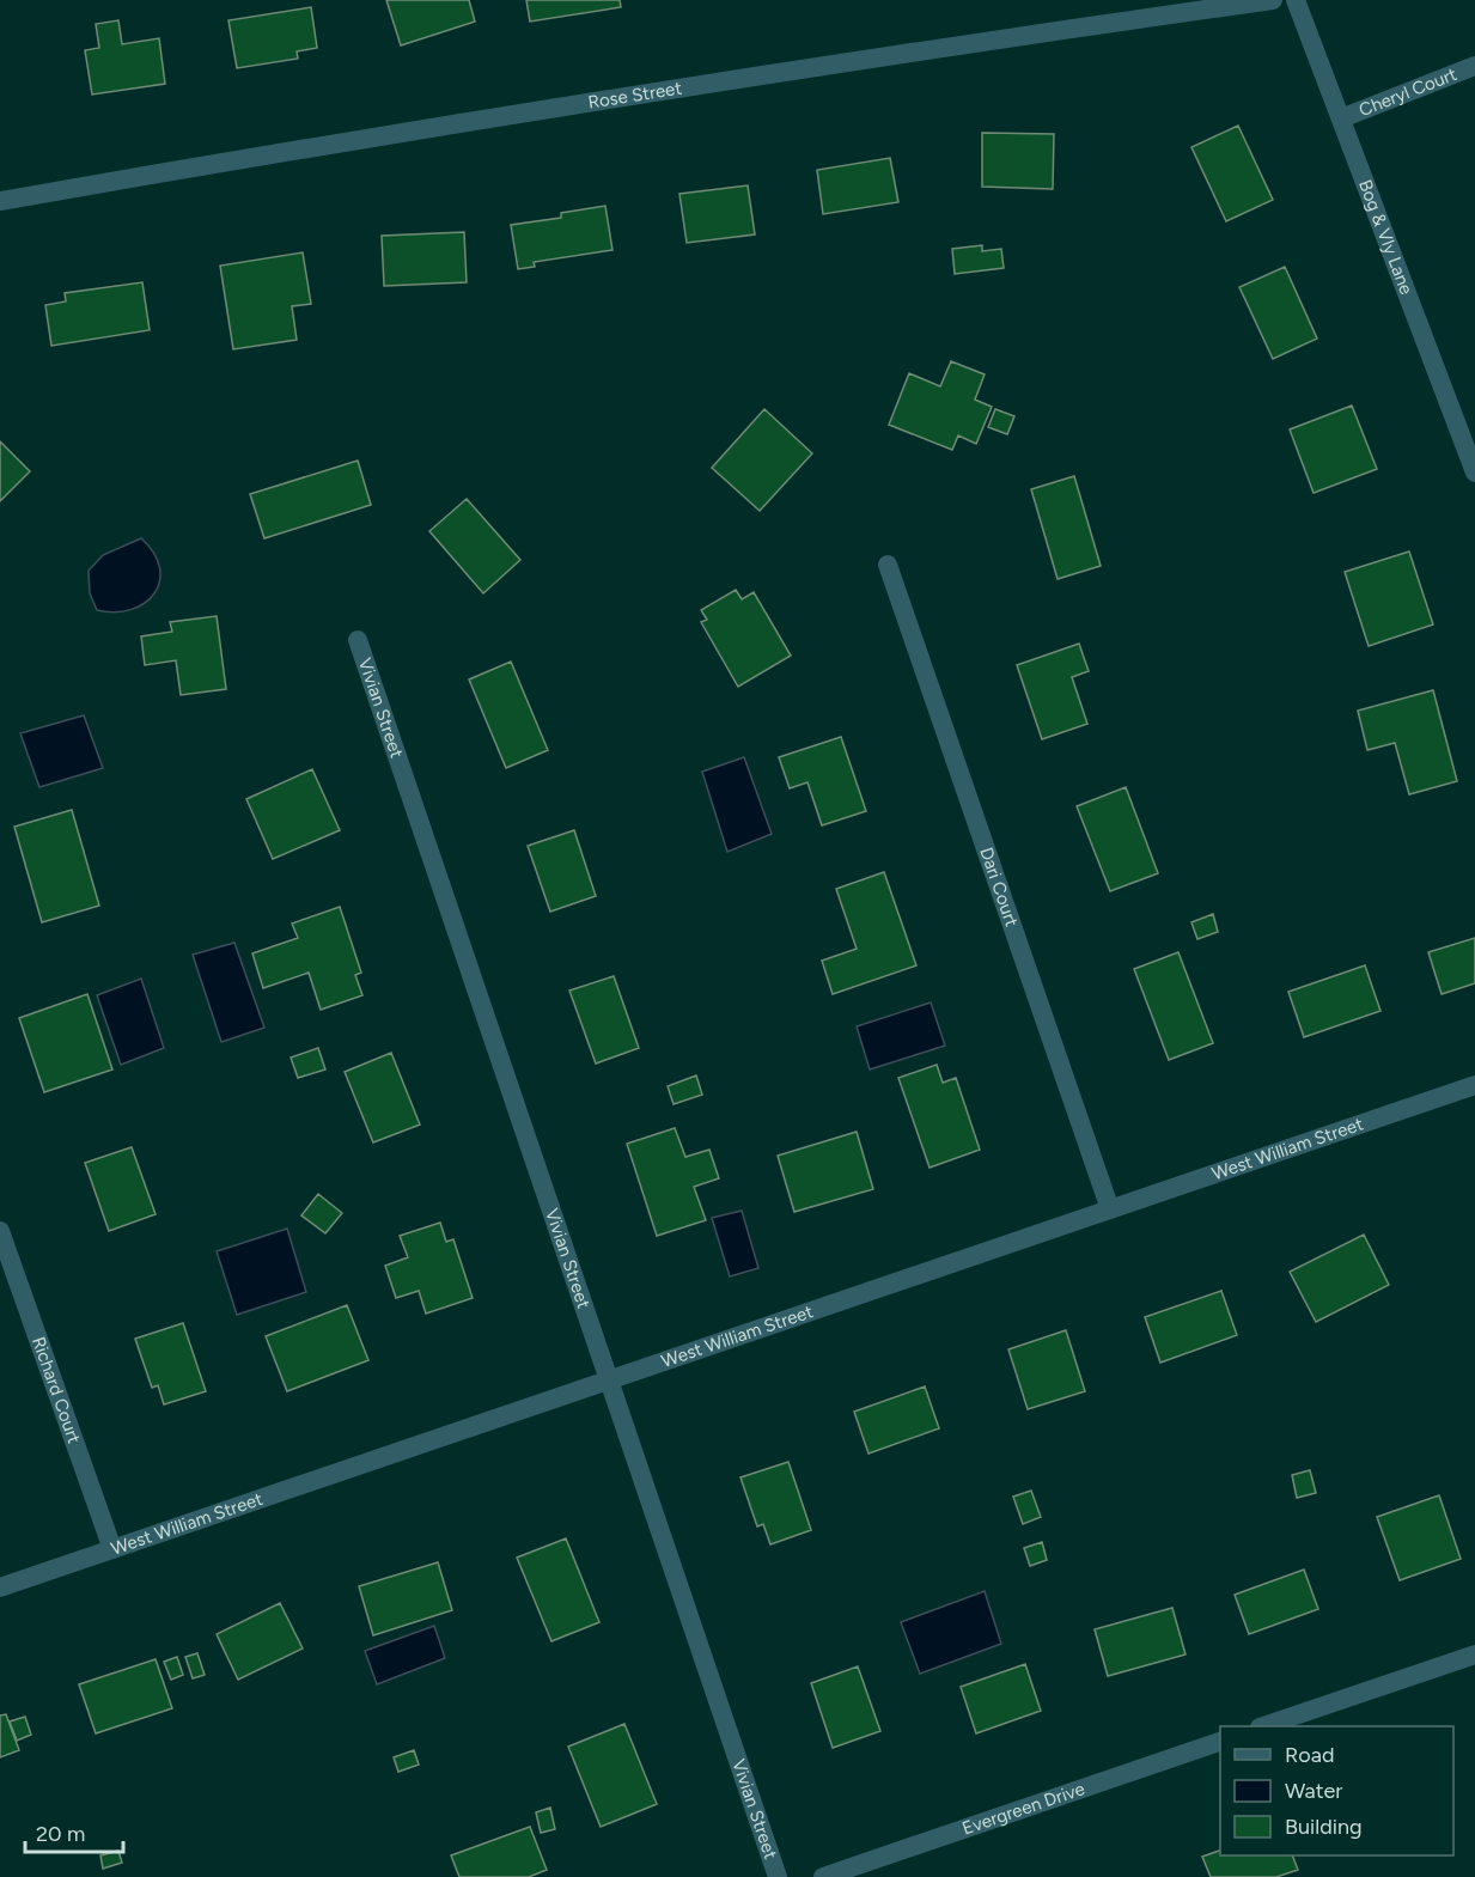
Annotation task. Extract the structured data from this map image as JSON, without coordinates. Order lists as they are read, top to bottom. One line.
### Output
{"streets":{"street":["Cheryl Court","Rose Street","Bog & Vly Lane","Vivian Street","Dari Court","West William Street","Richard Court","Evergreen Drive"]},"crossings":[["Cheryl Court","Bog & Vly Lane"],["Vivian Street","West William Street"],["Dari Court","West William Street"],["West William Street","Richard Court"]],"legend":["Road","Water","Building"],"scale_bar":"20 m"}
